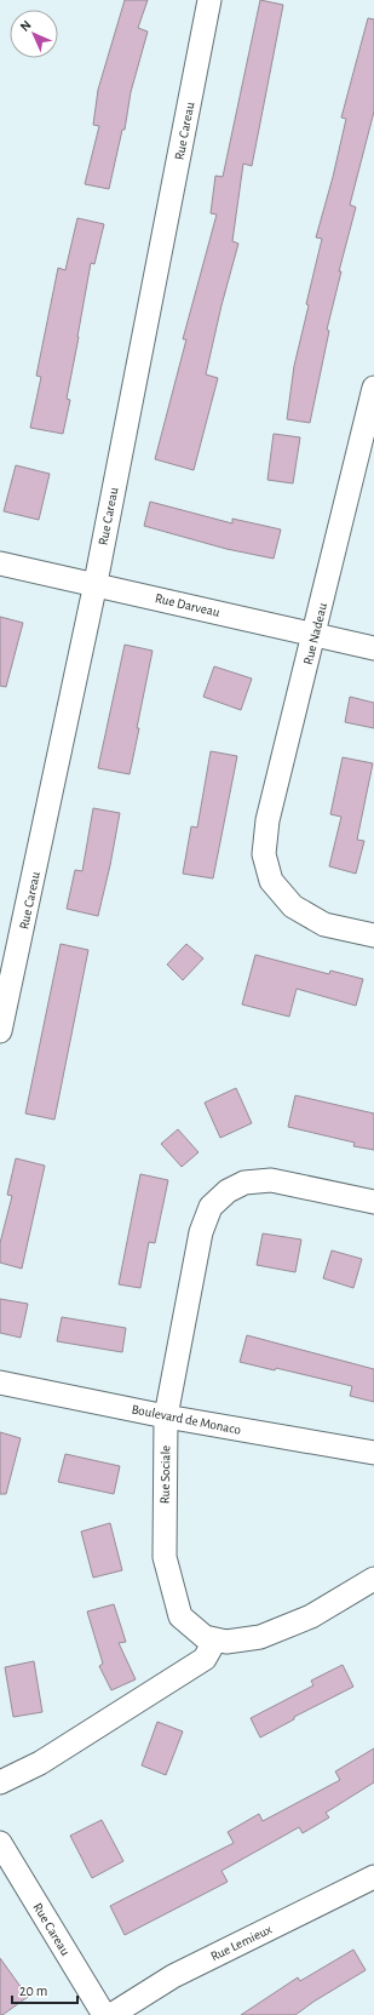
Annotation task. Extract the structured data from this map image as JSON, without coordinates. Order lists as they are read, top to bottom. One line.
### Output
{"streets":{"street":["Rue Careau","Rue Darveau","Rue Nadeau","Boulevard de Monaco","Rue Sociale","Rue Lemieux"]},"crossings":[["Rue Careau","Rue Darveau"],["Rue Darveau","Rue Nadeau"],["Boulevard de Monaco","Rue Sociale"]],"scale_bar":"20 m","north":"top left"}
